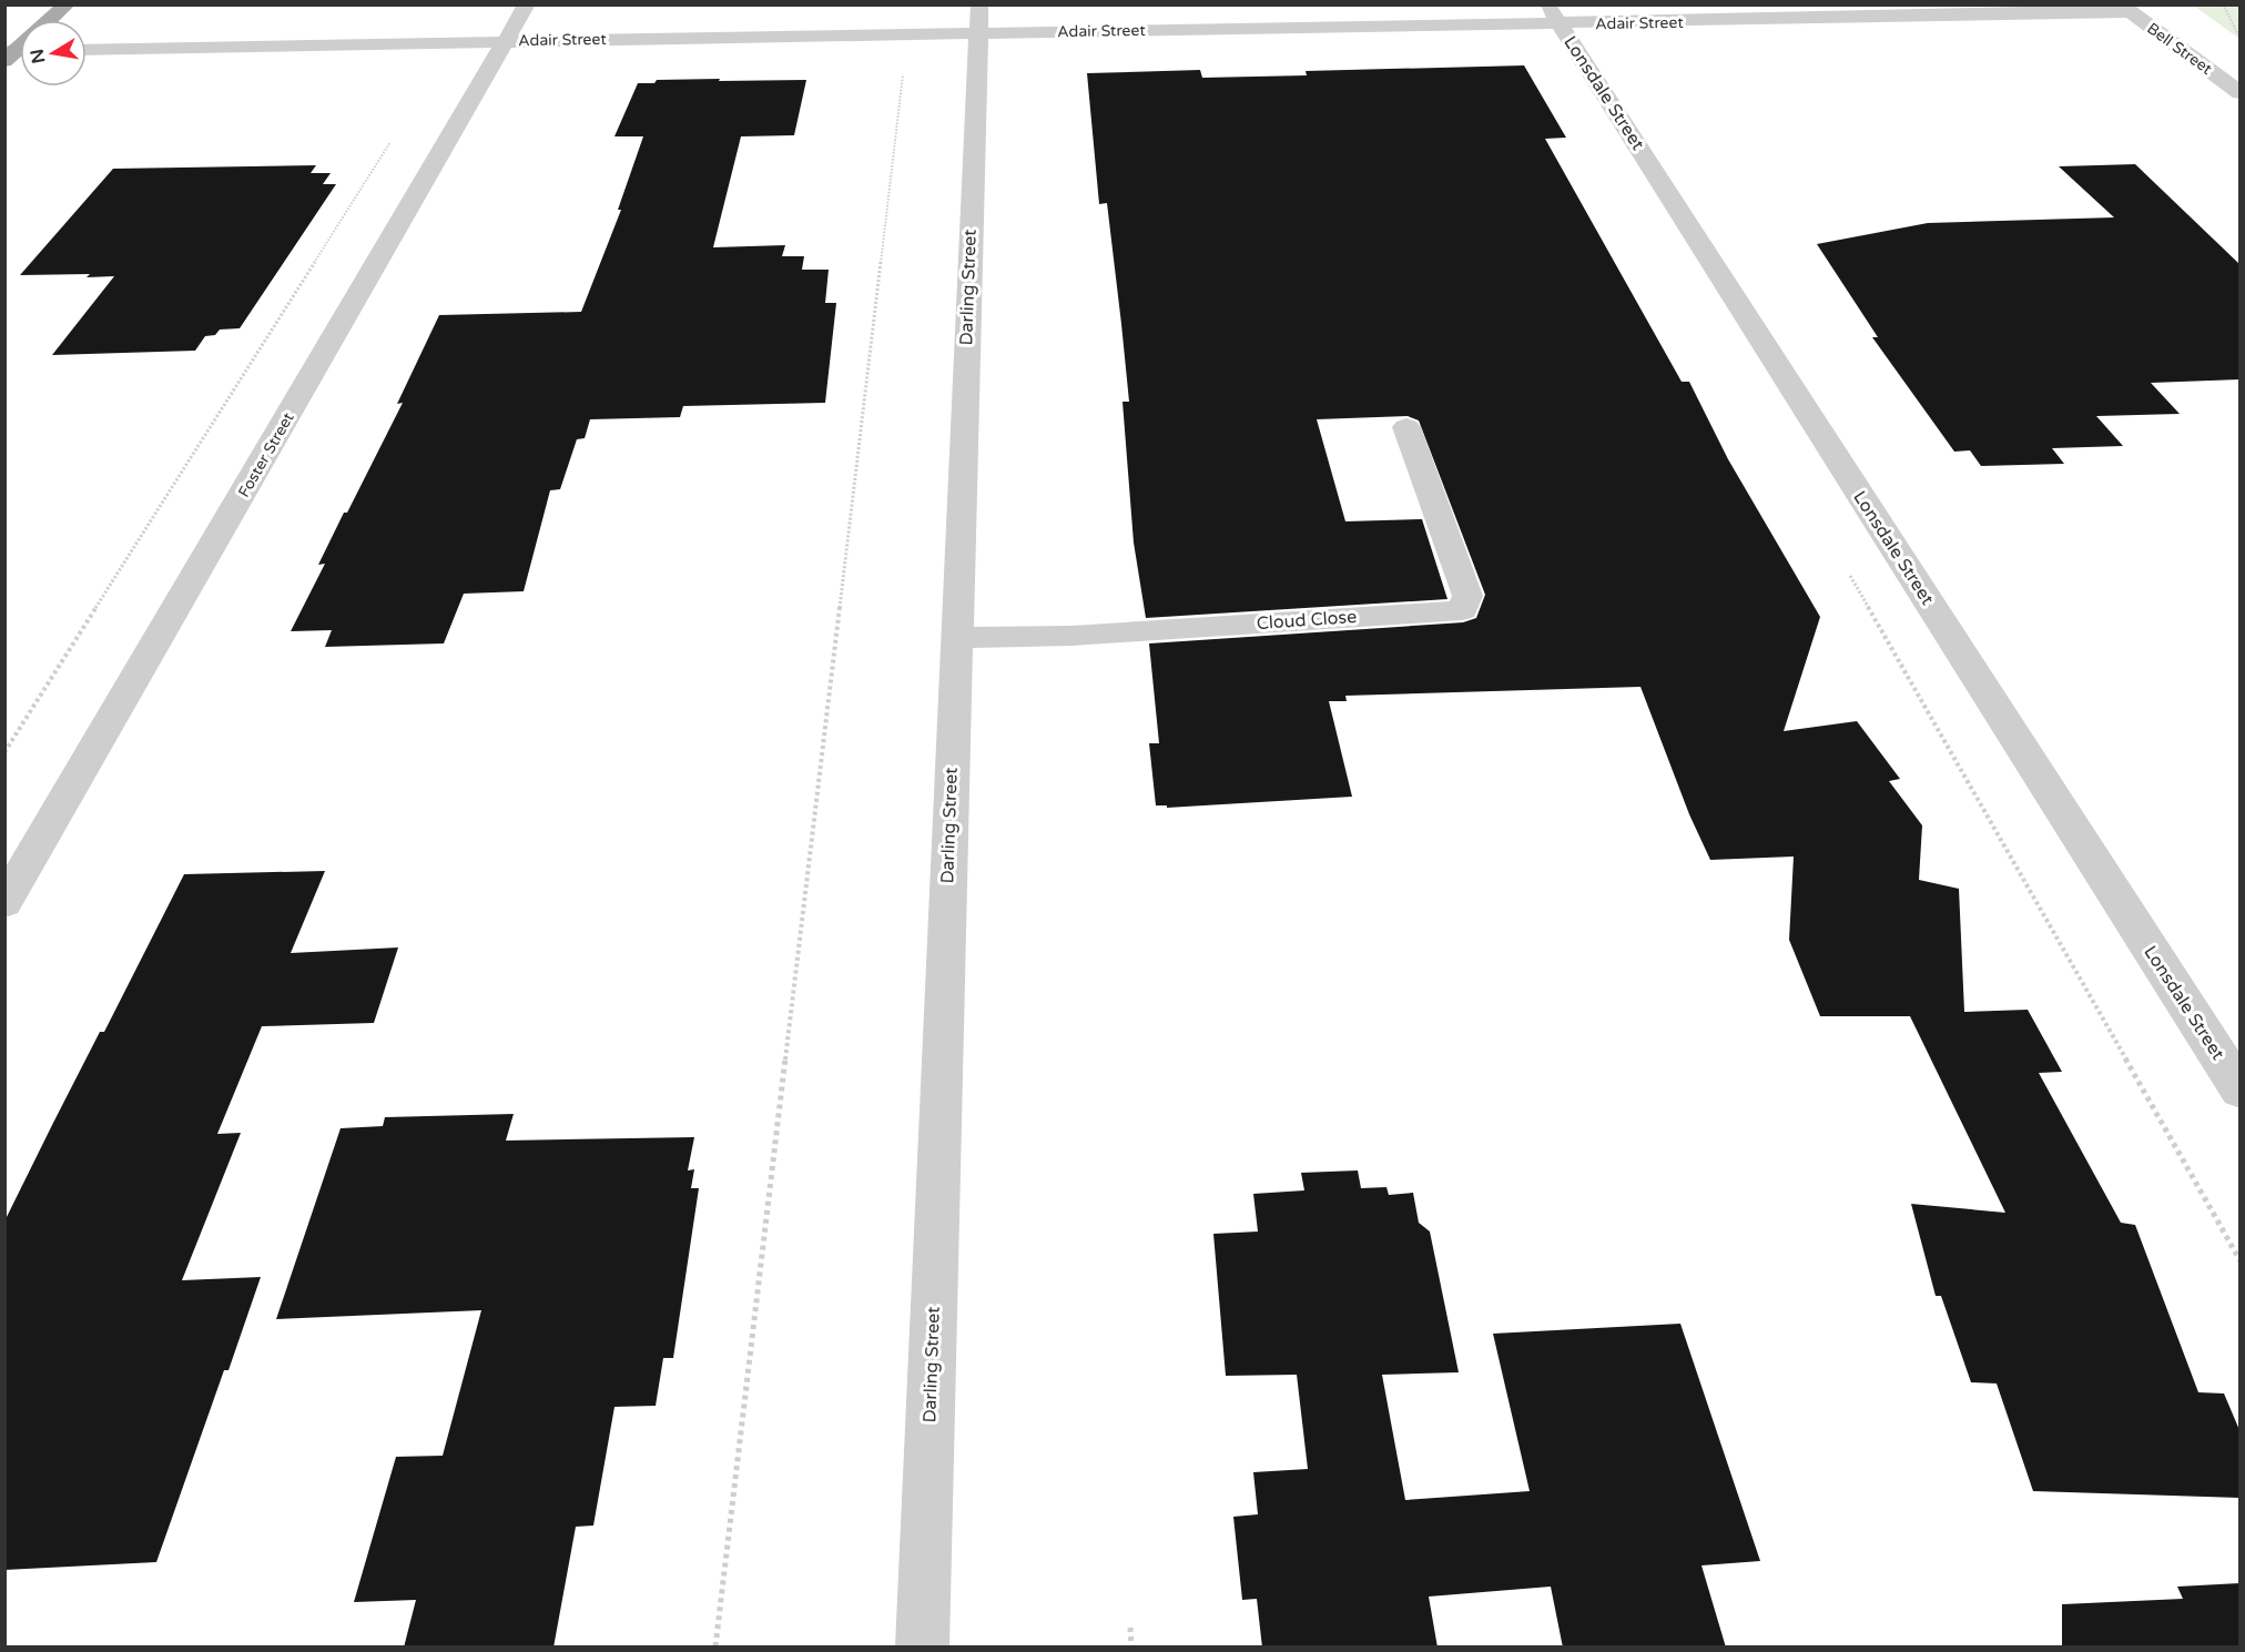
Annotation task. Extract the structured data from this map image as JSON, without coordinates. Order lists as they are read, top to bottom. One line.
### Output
{"streets":{"street":["Adair Street","Bell Street","Lonsdale Street","Darling Street","Foster Street","Cloud Close"]},"crossings":[["Adair Street","Bell Street"],["Adair Street","Lonsdale Street"],["Adair Street","Darling Street"],["Adair Street","Foster Street"],["Darling Street","Cloud Close"]],"north":"left"}
